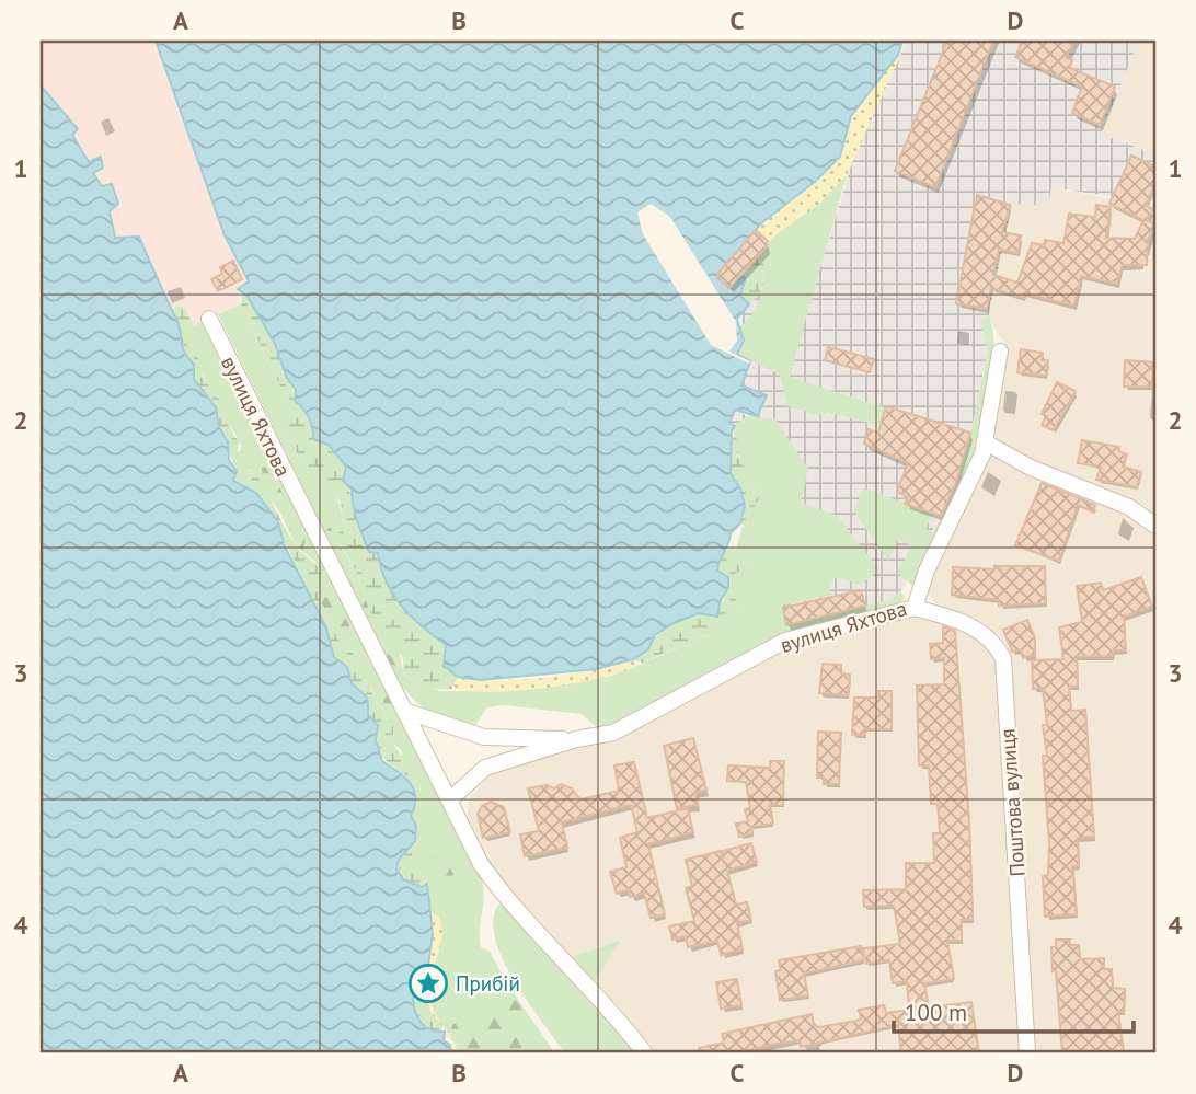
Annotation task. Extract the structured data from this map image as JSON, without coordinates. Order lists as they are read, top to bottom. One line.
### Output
{"streets":{"street":["вулиця Яхтова","Поштова вулиця"]},"crossings":[["вулиця Яхтова","Поштова вулиця"]],"places":{"place":["Прибій"]},"scale_bar":"100 m","grid":{"columns":["A","B","C","D"],"rows":["1","2","3","4"]}}
